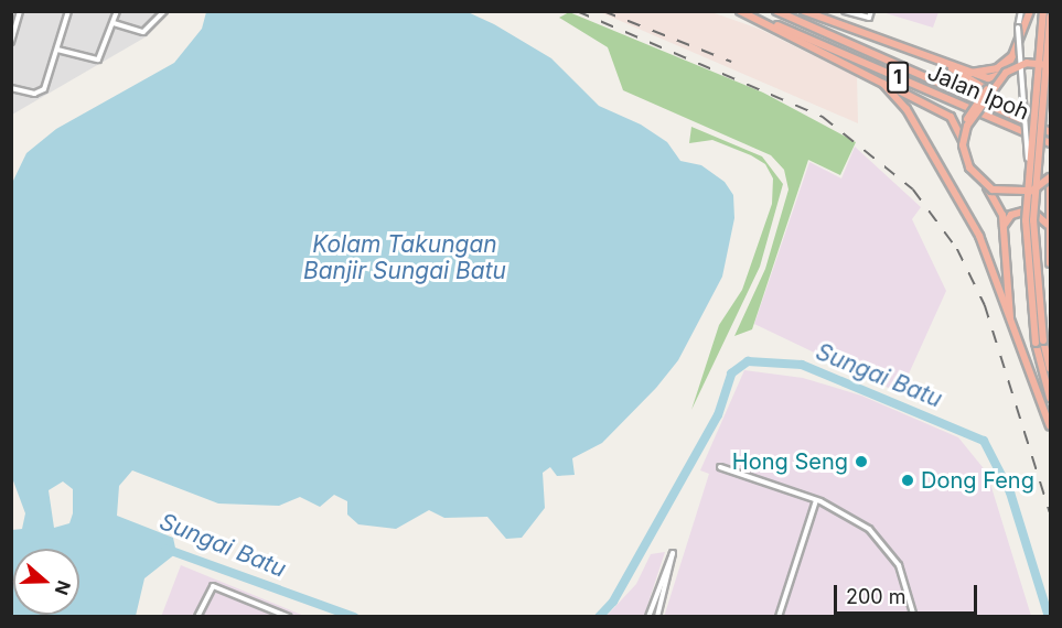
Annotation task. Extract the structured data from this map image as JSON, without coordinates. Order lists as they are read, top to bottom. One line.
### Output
{"streets":{"highway":["1","Jalan Ipoh"]},"water":["Kolam Takungan Banjir Sungai Batu","Sungai Batu"],"places":["Hong Seng","Dong Feng"],"scale_bar":"200 m","north":"right"}
